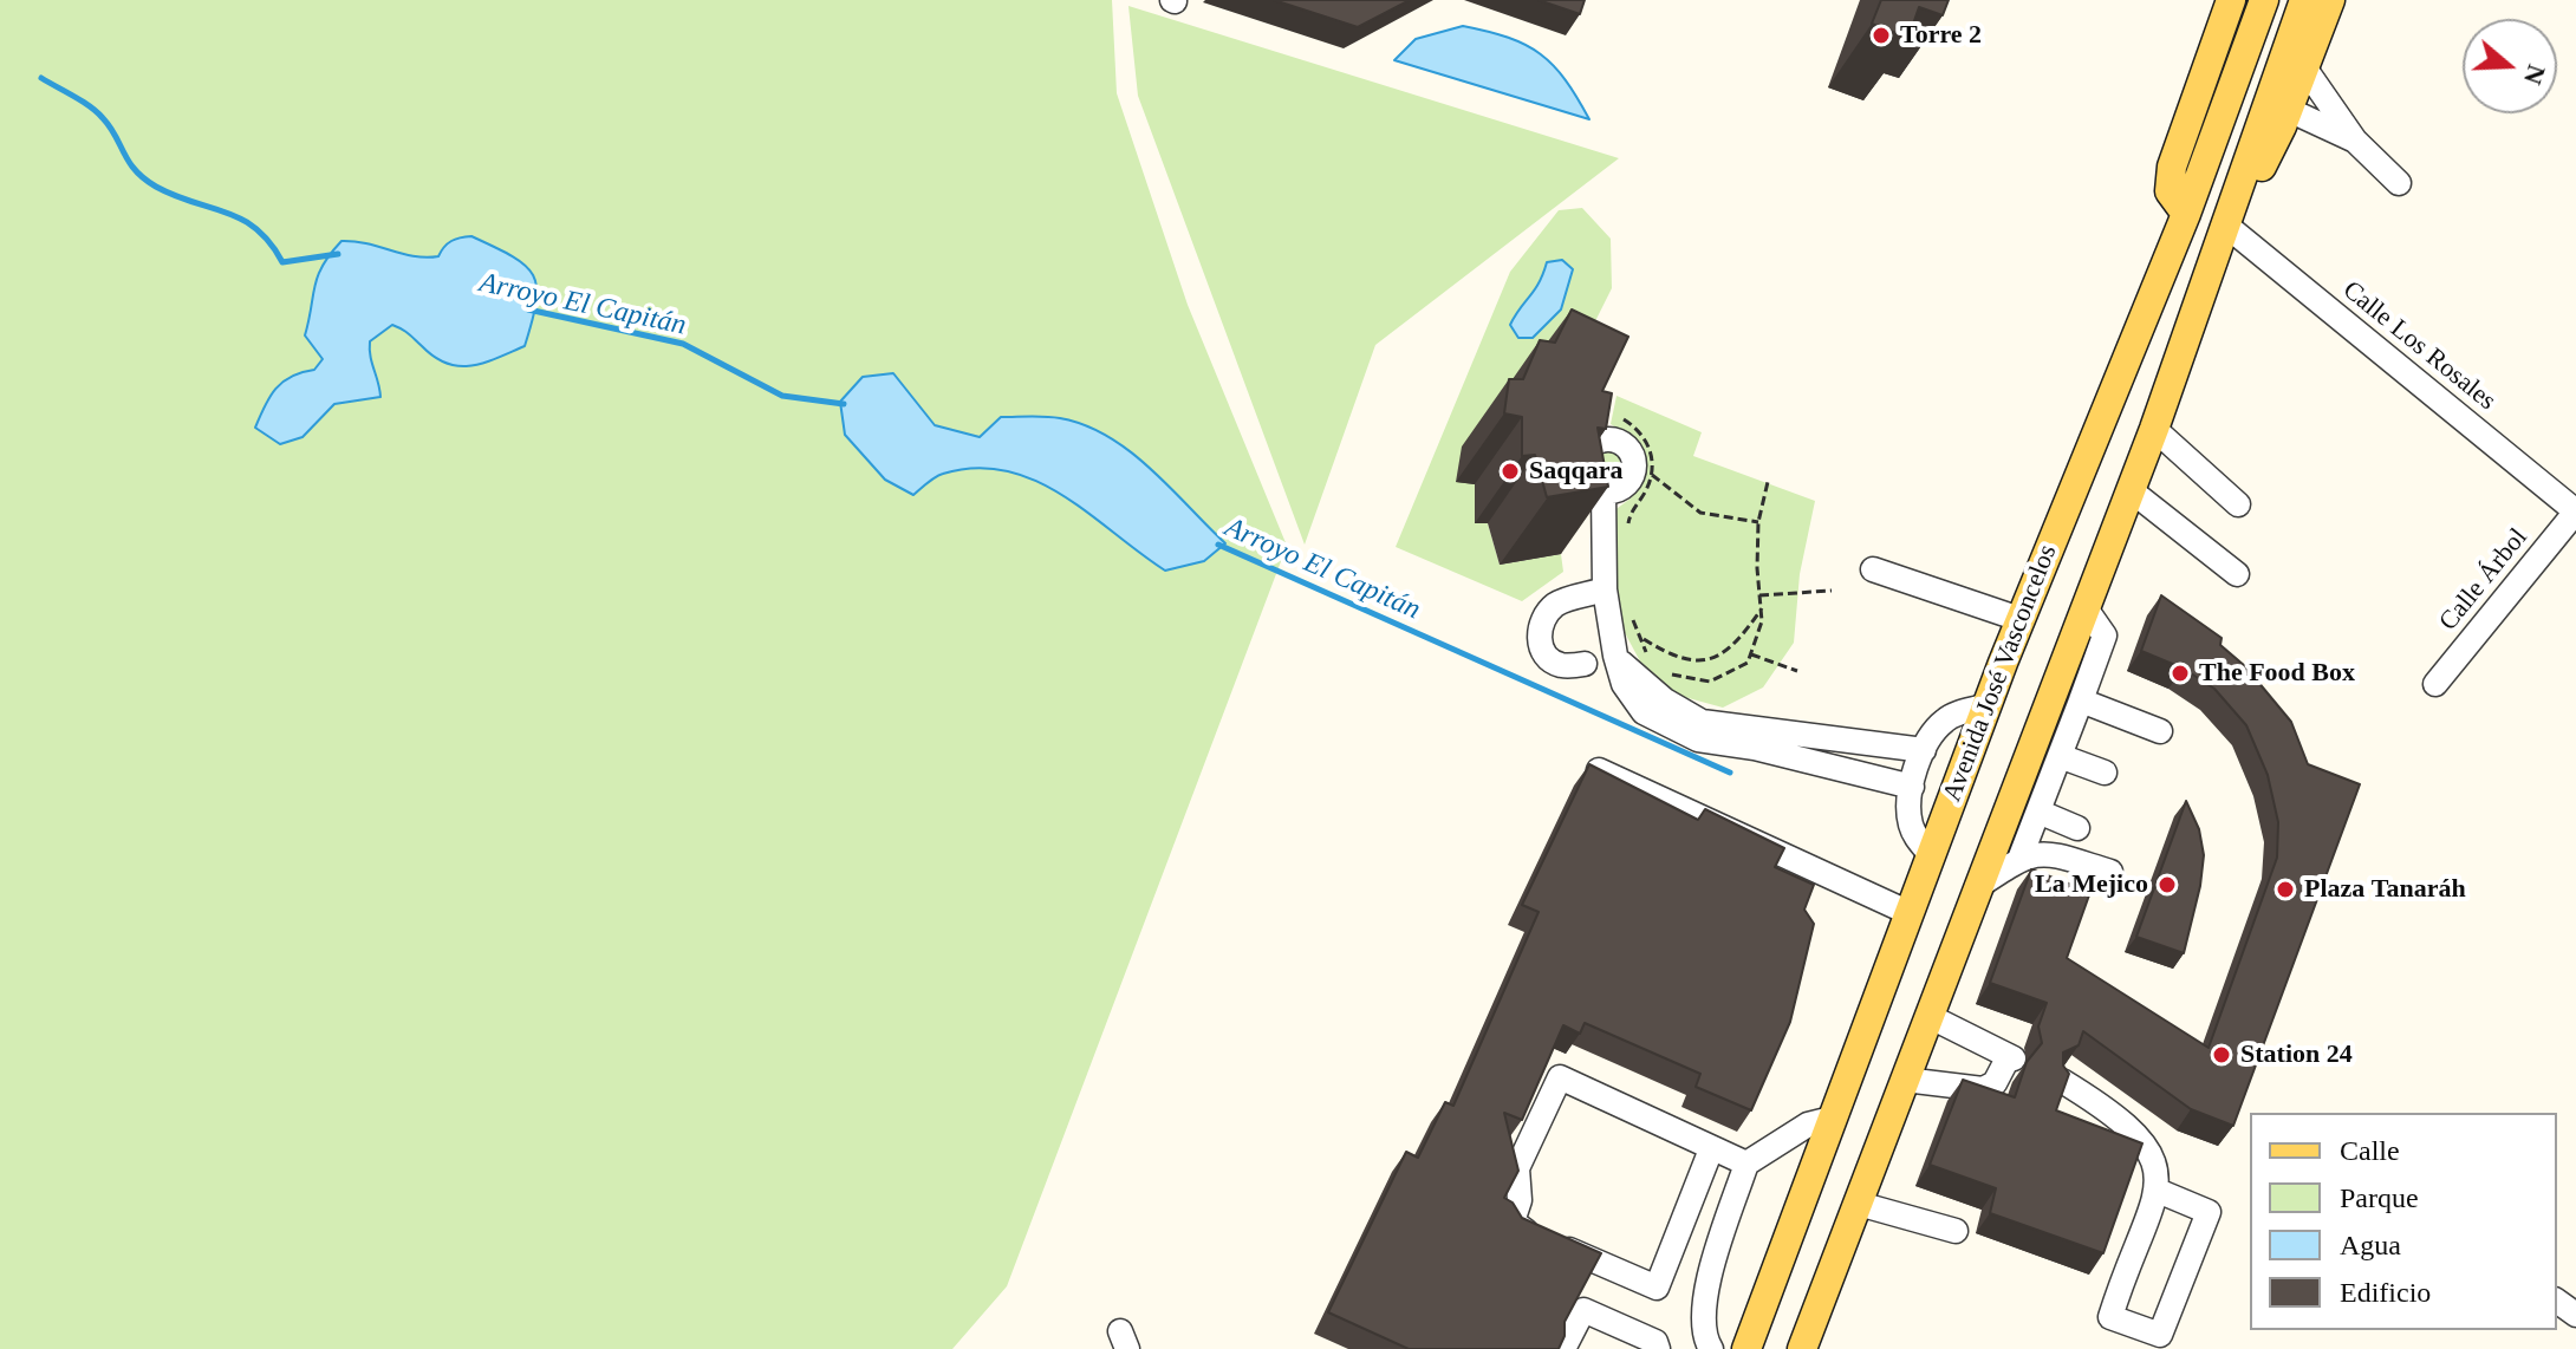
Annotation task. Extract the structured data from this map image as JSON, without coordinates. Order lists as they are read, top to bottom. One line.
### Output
{"streets":{"main road":["Avenida José Vasconcelos"],"street":["Calle Los Rosales","Calle Árbol"]},"crossings":[["Calle Los Rosales","Calle Árbol"]],"water":["Arroyo El Capitán"],"places":["Torre 2","Saqqara","The Food Box","La Mejico","Plaza Tanaráh","Station 24"],"legend":["Calle","Parque","Agua","Edificio"],"north":"right"}
